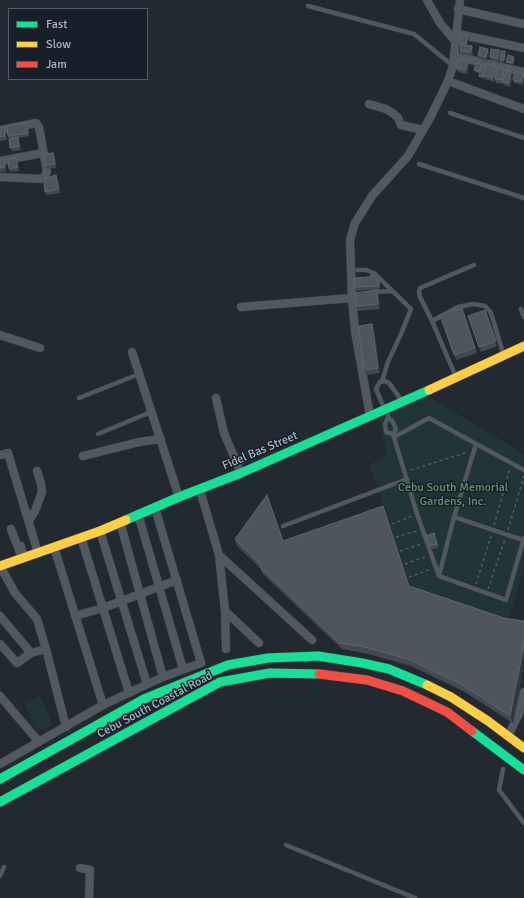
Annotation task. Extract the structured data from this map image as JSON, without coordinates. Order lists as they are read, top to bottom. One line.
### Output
{"streets":{"main road":["Fidel Bas Street","Cebu South Coastal Road"]},"parks":["Cebu South Memorial Gardens, Inc."],"legend":["Fast","Slow","Jam"]}
